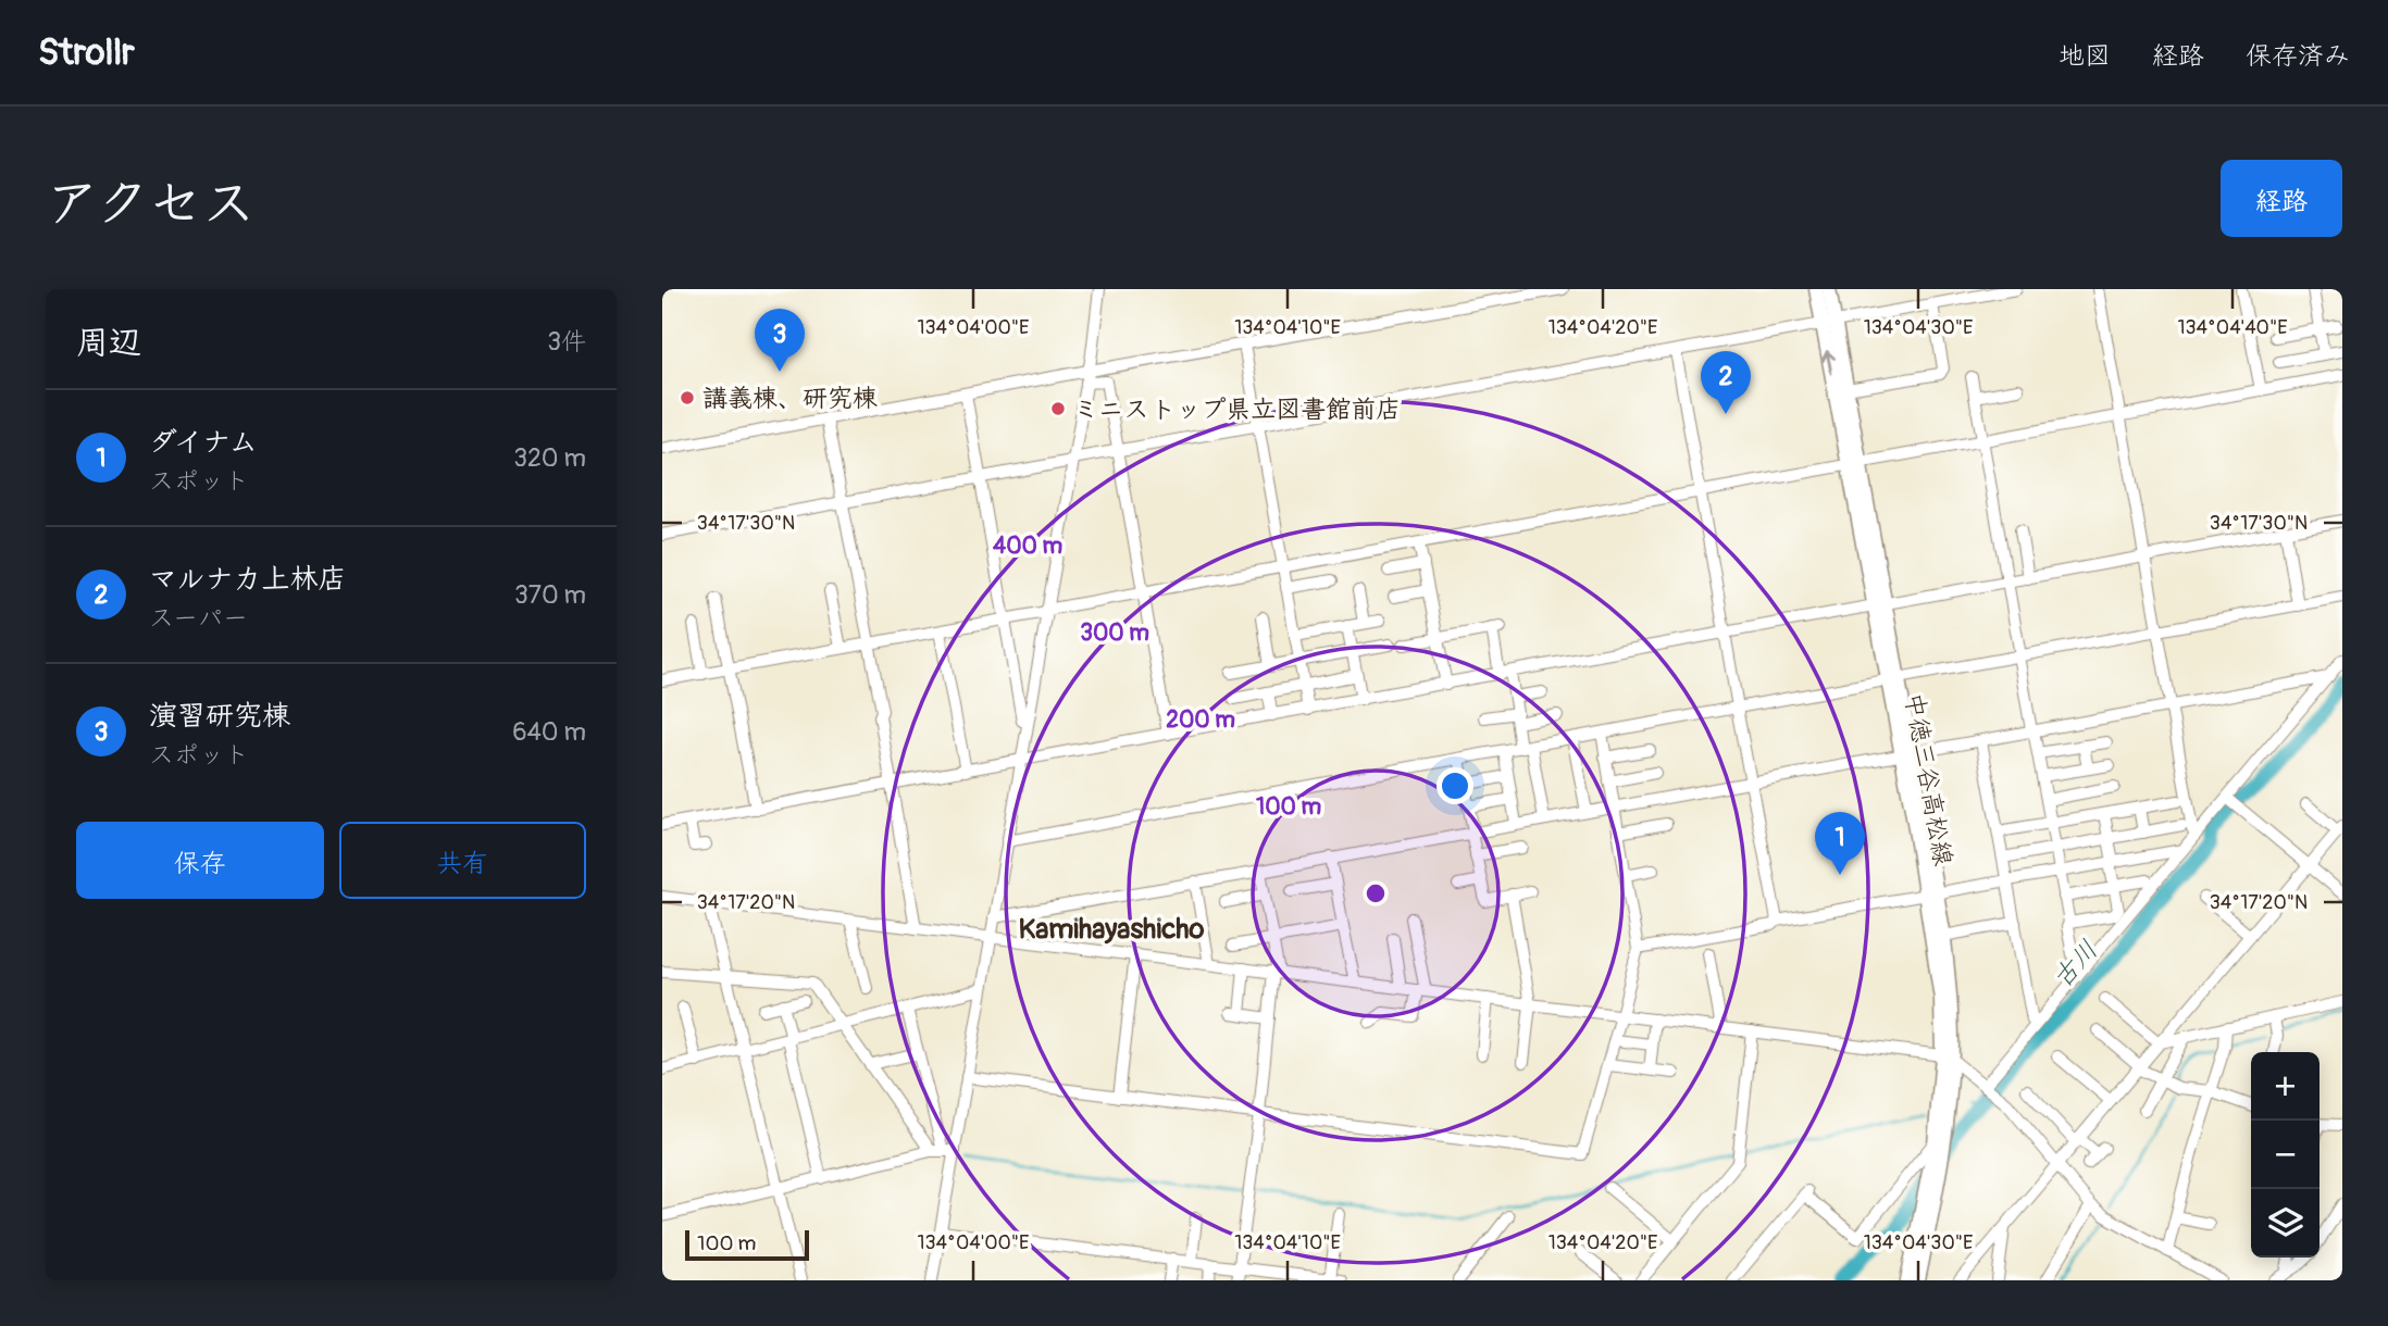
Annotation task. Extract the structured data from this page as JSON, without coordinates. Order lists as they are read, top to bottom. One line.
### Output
{"streets":{"main road":["中徳三谷高松線"]},"districts":["Kamihayashicho"],"water":["古川"],"places":["講義棟、研究棟","ミニストップ県立図書館前店"],"scale_bar":"100 m","page":{"header":"Strollr","nav":["地図","経路","保存済み"],"title":"アクセス","buttons":["経路",["保存","共有"]],"heading":["周辺","3件"],"pins":["3","2","1"],"list":[{"mark":"1","name":"ダイナム","note":"スポット","value":"320 m"},{"mark":"2","name":"マルナカ上林店","note":"スーパー","value":"370 m"},{"mark":"3","name":"演習研究棟","note":"スポット","value":"640 m"}],"map_buttons":["+","−"],"scale":"100 m"},"coordinates":["134°04'00\"E","134°04'10\"E","134°04'20\"E","134°04'30\"E","134°04'40\"E","34°17'30\"N","34°17'20\"N"],"rings":["400 m","300 m","200 m","100 m"]}
